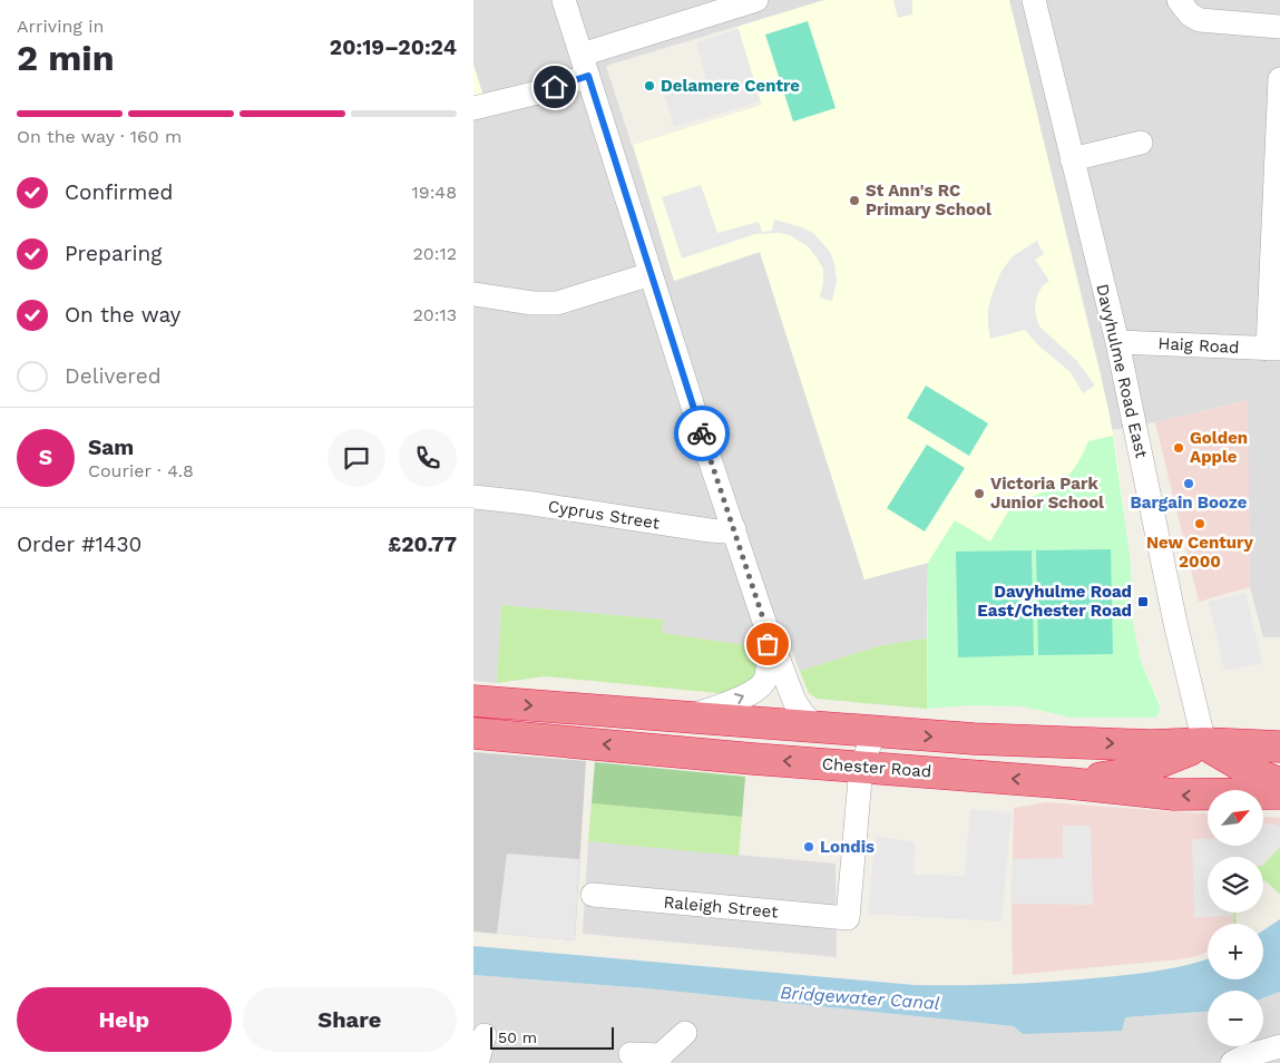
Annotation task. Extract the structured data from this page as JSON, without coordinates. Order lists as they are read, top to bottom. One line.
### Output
{"streets":{"highway":["Chester Road"],"street":["Haig Road","Davyhulme Road East","Cyprus Street","Raleigh Street"]},"crossings":[["Haig Road","Davyhulme Road East"],["Davyhulme Road East","Chester Road"],["Chester Road","Raleigh Street"]],"water":["Bridgewater Canal"],"places":{"other":["Delamere Centre","St Ann's RC Primary School","Golden Apple","Bargain Booze","Victoria Park Junior School","New Century 2000","Londis"],"transit":["Davyhulme Road East/Chester Road"]},"scale_bar":"50 m","north":"top right","page":{"heading":["2 min","Arriving in","20:19–20:24"],"panel":["Sam","Courier · 4.8","Order #1430","£20.77"],"bar":"On the way · 160 m","list":[["Confirmed","19:48"],["Preparing","20:12"],["On the way","20:13"],"Delivered"],"round":"S","map_buttons":["+","−"],"buttons":["Help","Share"],"scale":"50 m"}}
